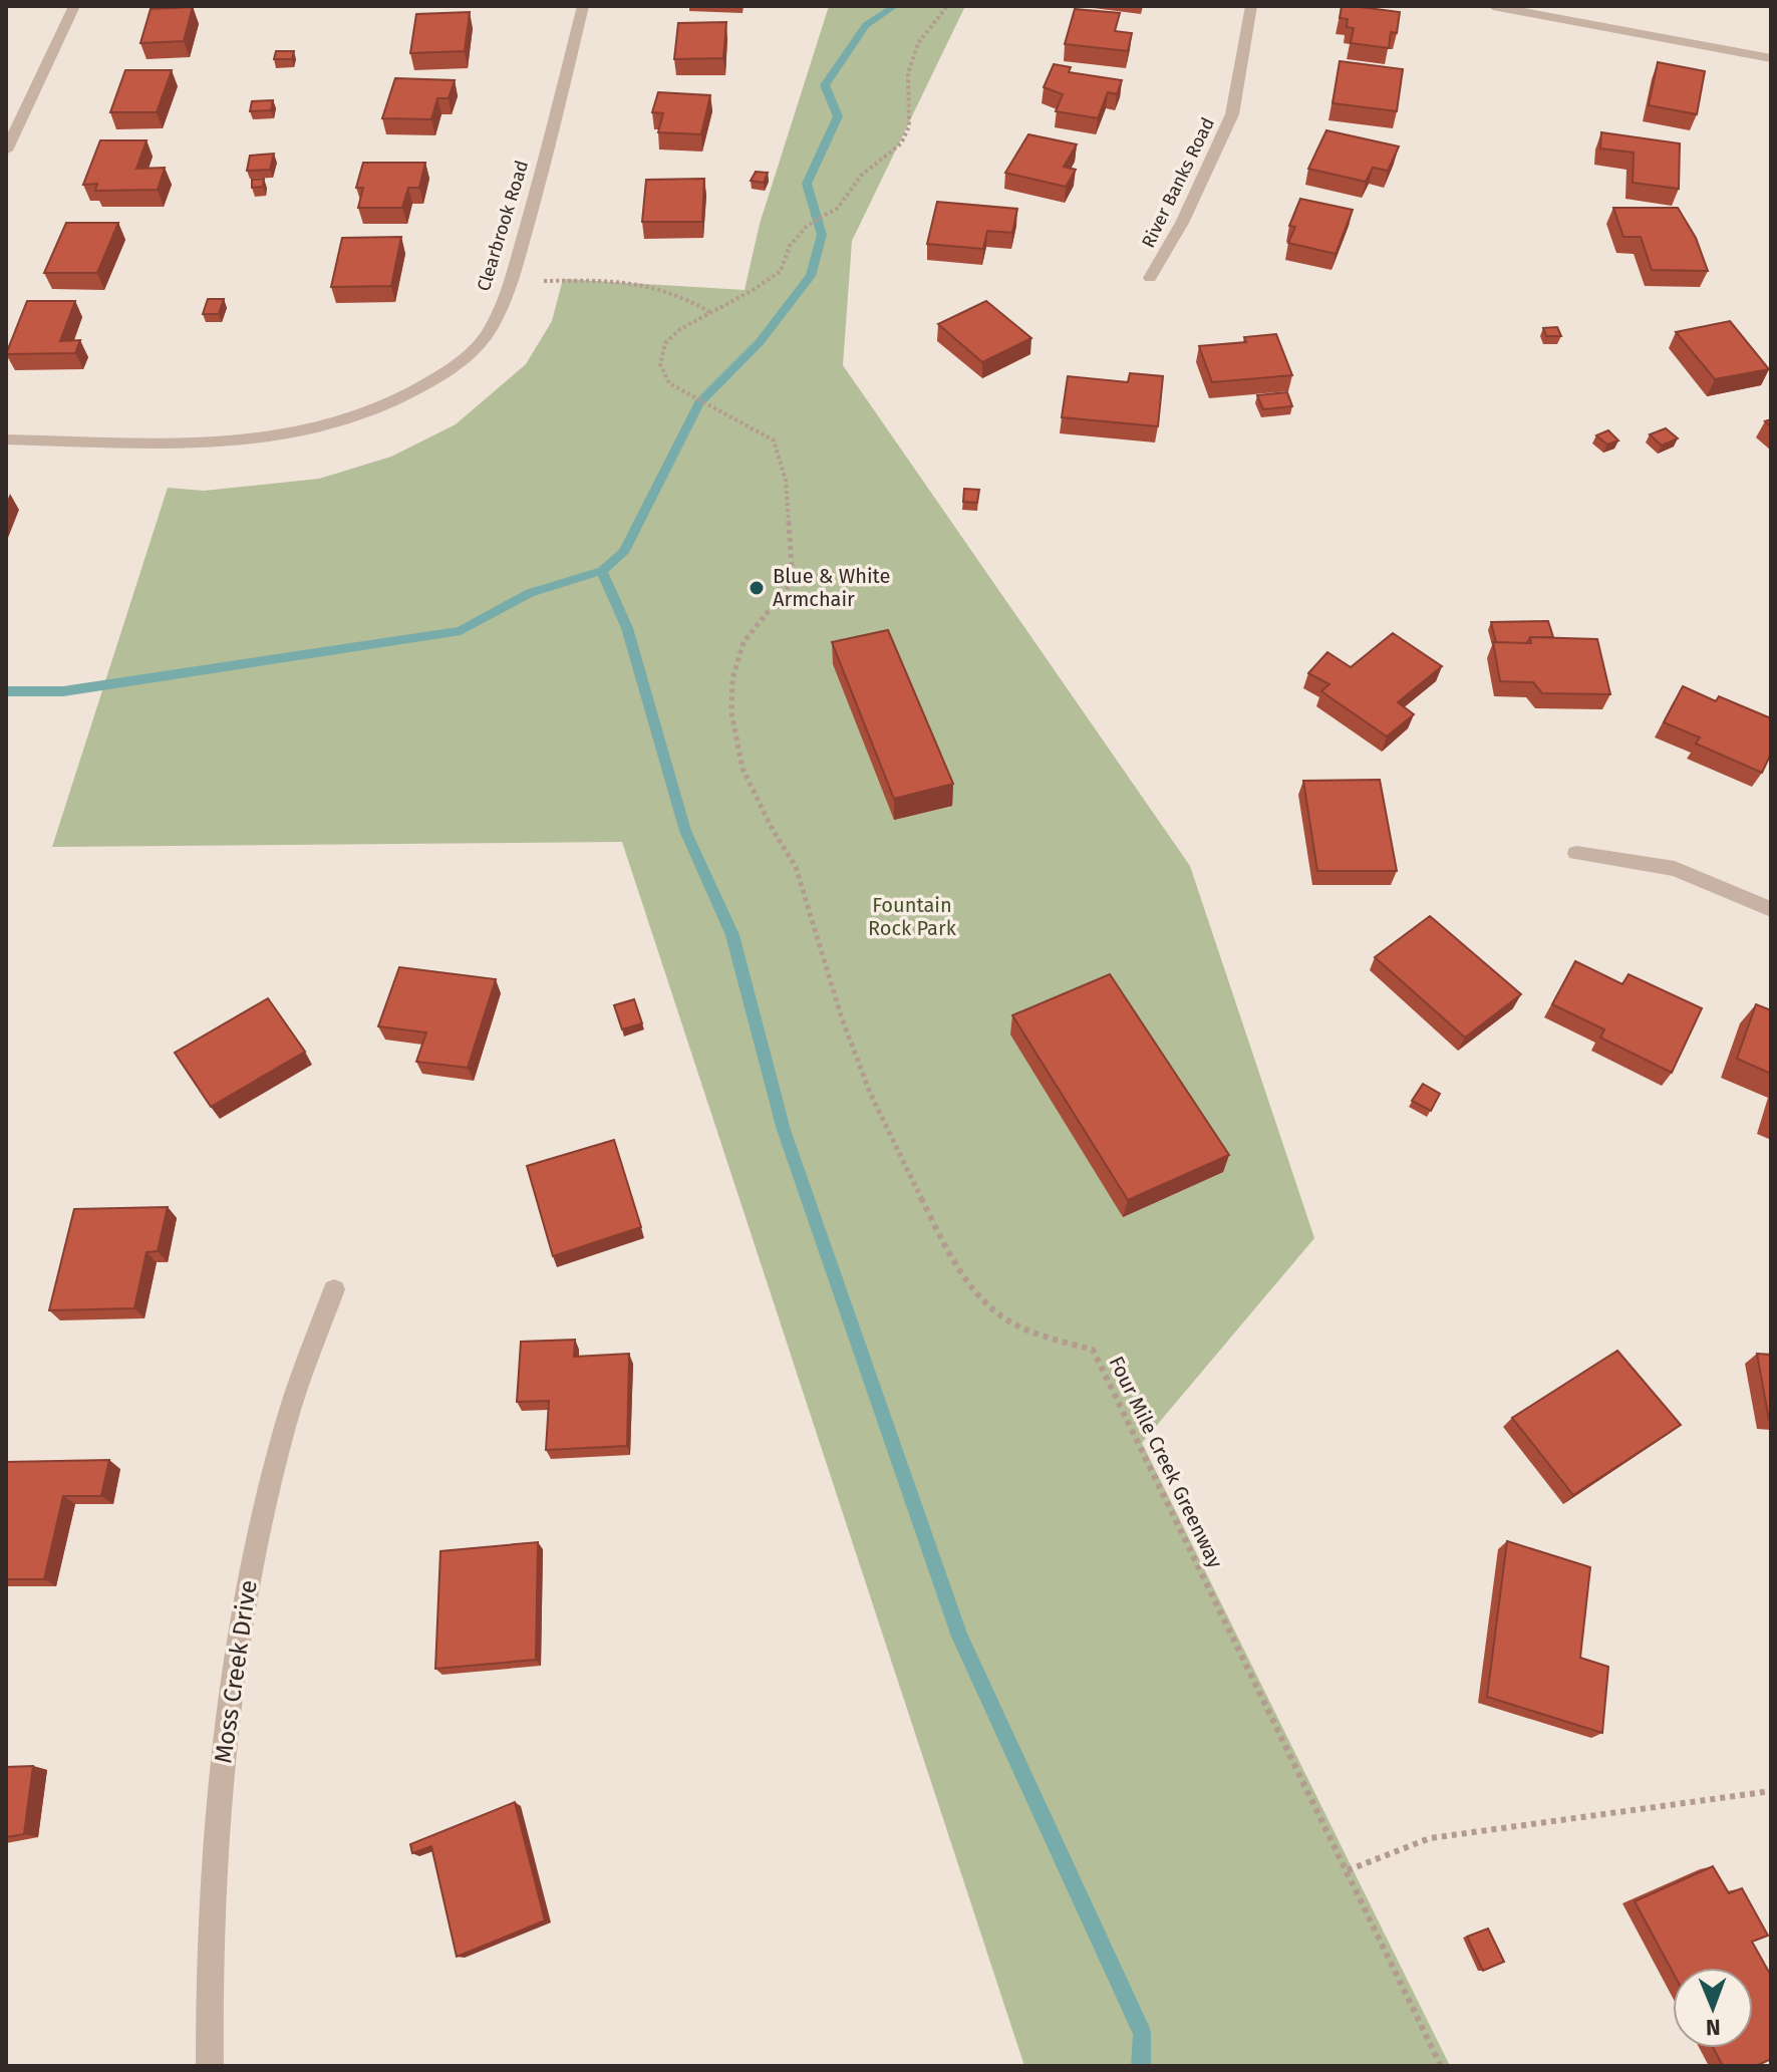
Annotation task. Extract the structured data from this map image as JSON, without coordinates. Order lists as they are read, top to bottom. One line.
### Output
{"streets":{"street":["River Banks Road","Clearbrook Road","Moss Creek Drive"],"path":["Four Mile Creek Greenway"]},"parks":["Fountain Rock Park"],"places":["Blue & White Armchair"],"north":"bottom"}
